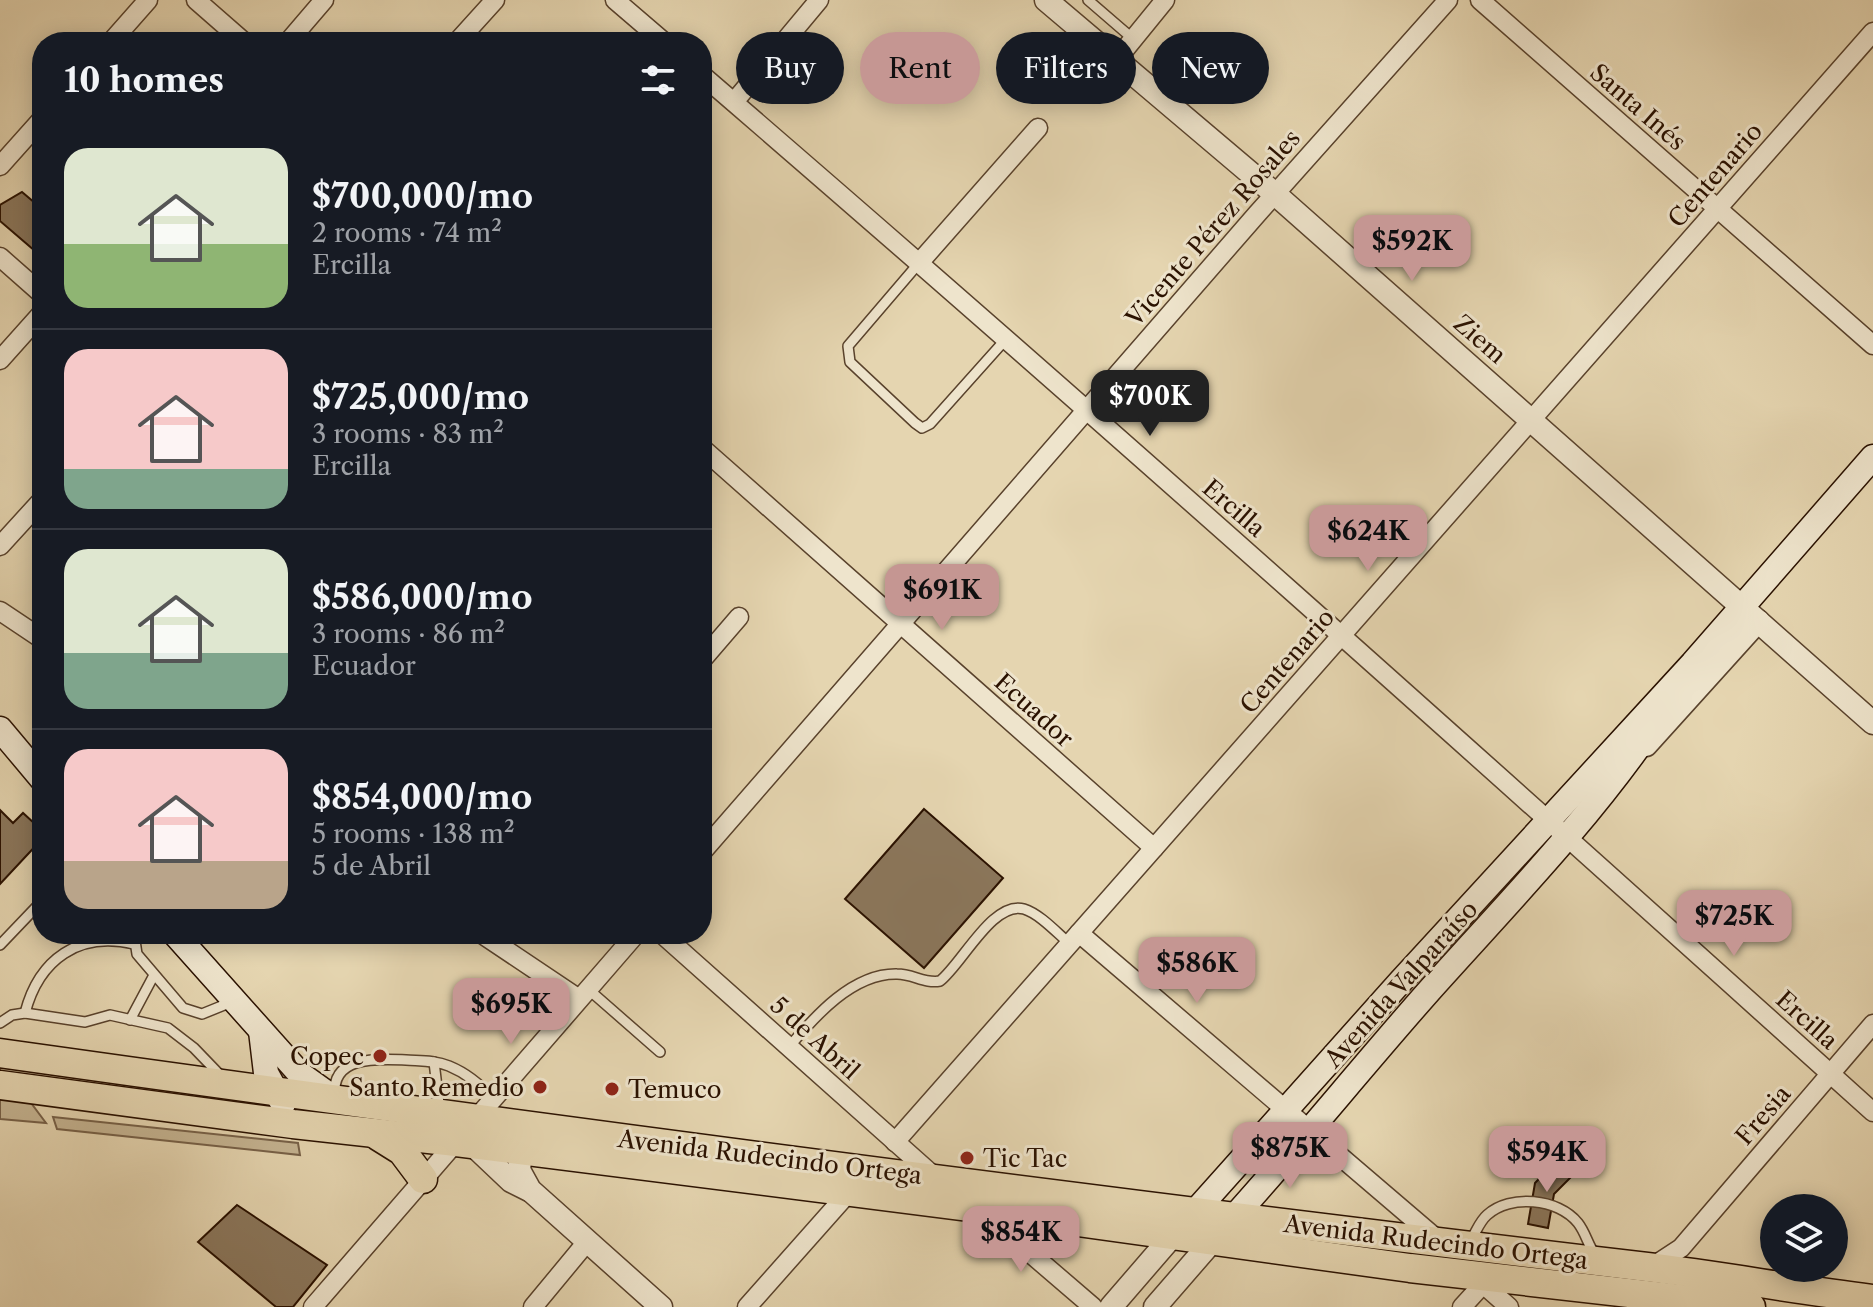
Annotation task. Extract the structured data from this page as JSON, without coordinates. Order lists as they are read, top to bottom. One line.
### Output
{"streets":{"main road":["Avenida Valparaíso","Avenida Rudecindo Ortega"],"street":["Santa Inés","Centenario","Vicente Pérez Rosales","Ziem","Ercilla","Ecuador","5 de Abril","Fresia"]},"crossings":[["Santa Inés","Centenario"],["Centenario","Ziem"],["Centenario","Ercilla"],["Centenario","Ecuador"],["Centenario","5 de Abril"],["Vicente Pérez Rosales","Ziem"],["Vicente Pérez Rosales","Ercilla"],["Vicente Pérez Rosales","Ecuador"],["Ziem","Avenida Valparaíso"],["Ercilla","Avenida Valparaíso"],["Ercilla","Fresia"],["Avenida Valparaíso","Avenida Rudecindo Ortega"],["5 de Abril","Avenida Rudecindo Ortega"],["Fresia","Avenida Rudecindo Ortega"]],"places":["Copec","Santo Remedio","Temuco","Tic Tac"],"page":{"chip":["Buy","Rent","Filters","New"],"heading":"10 homes","list":[{"name":"$700,000/mo","note":"2 rooms · 74 m² · Ercilla"},{"name":"$725,000/mo","note":"3 rooms · 83 m² · Ercilla"},{"name":"$586,000/mo","note":"3 rooms · 86 m² · Ecuador"},{"name":"$854,000/mo","note":"5 rooms · 138 m² · 5 de Abril"}],"price":["$592K","$700K","$624K","$691K","$725K","$586K","$695K","$875K","$594K","$854K"]}}
